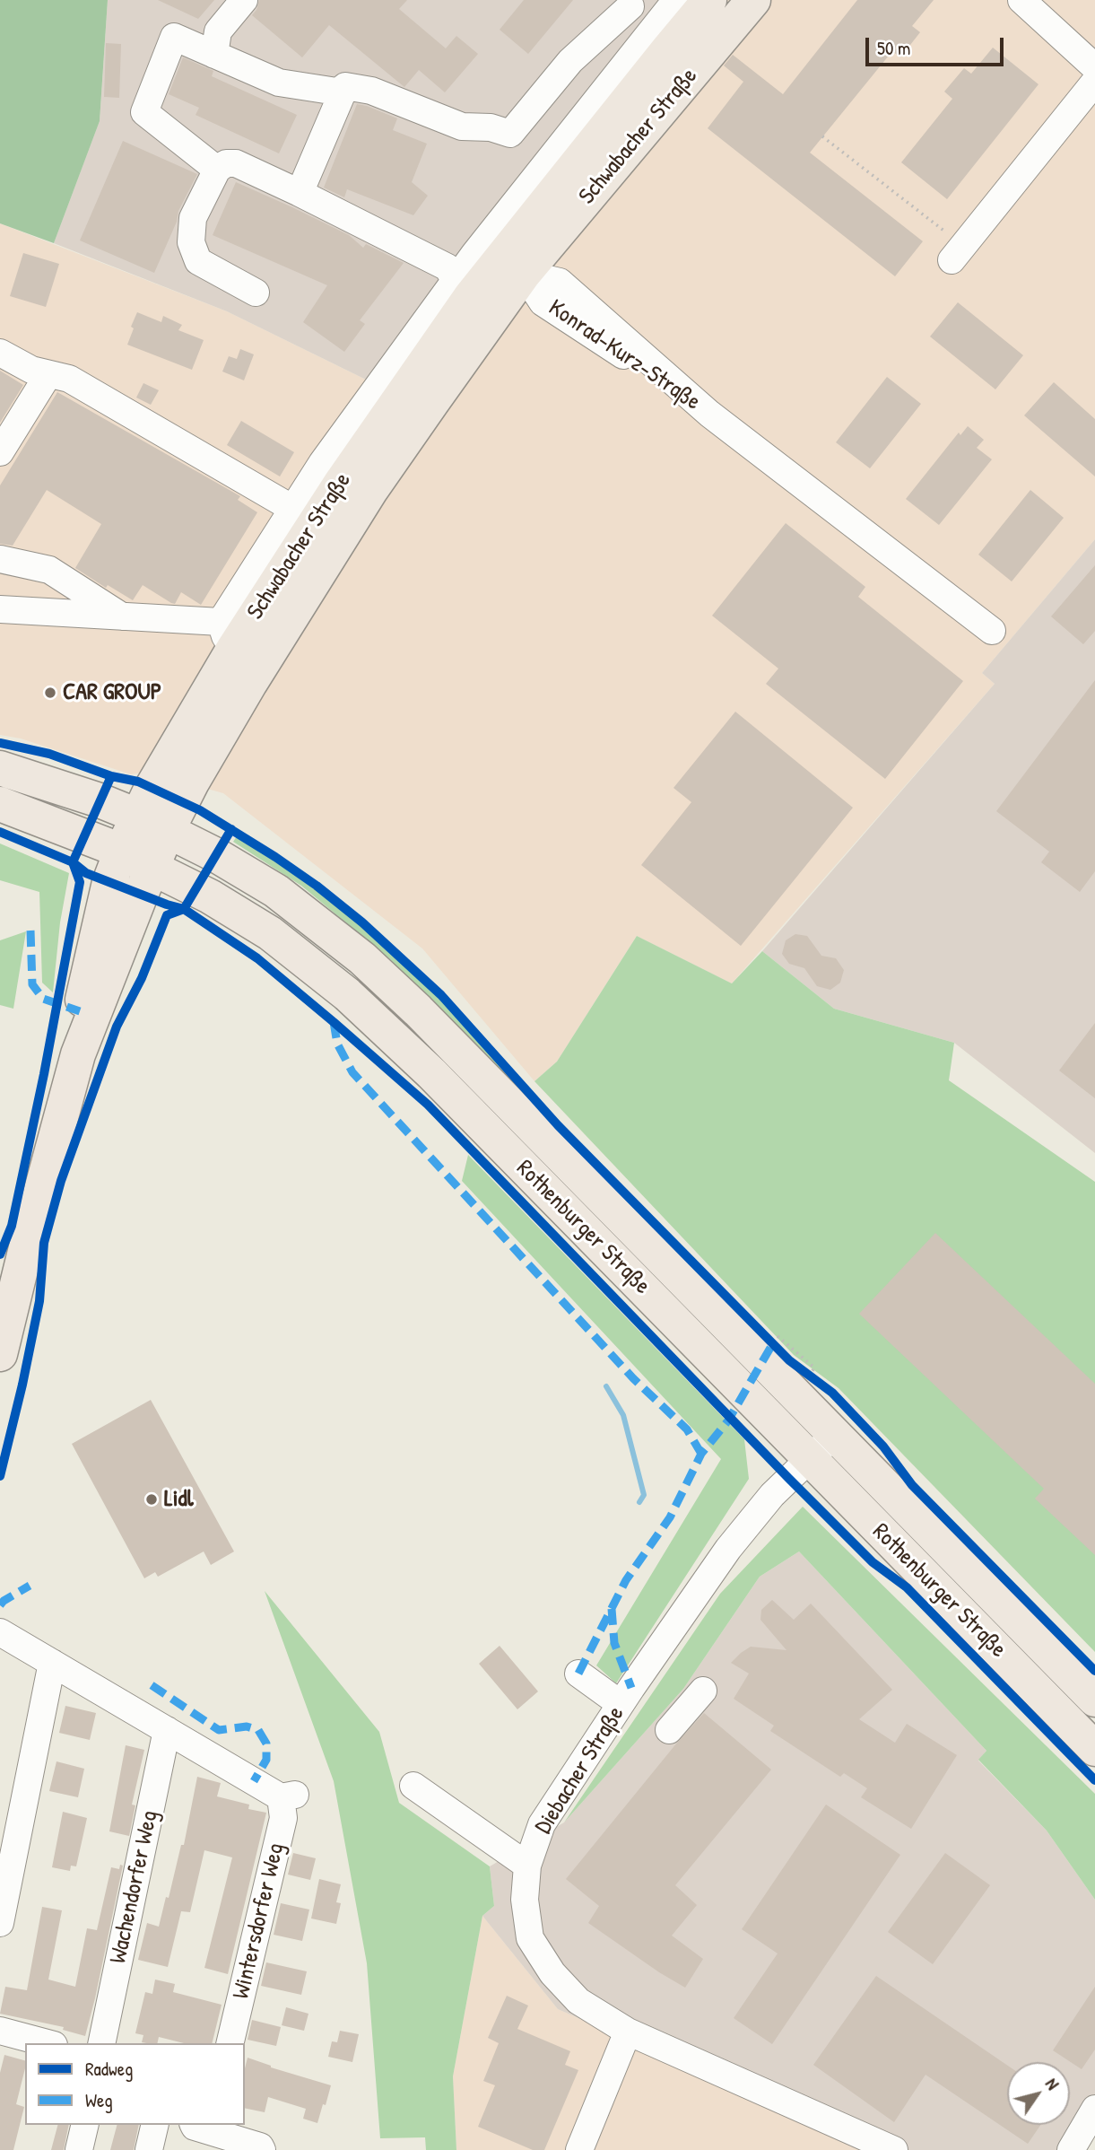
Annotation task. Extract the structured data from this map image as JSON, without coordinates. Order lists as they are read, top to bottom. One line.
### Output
{"streets":{"main road":["Schwabacher Straße","Rothenburger Straße"],"street":["Konrad-Kurz-Straße","Diebacher Straße","Wachendorfer Weg","Wintersdorfer Weg"]},"crossings":[["Schwabacher Straße","Konrad-Kurz-Straße"],["Schwabacher Straße","Rothenburger Straße"],["Rothenburger Straße","Diebacher Straße"],["Wachendorfer Weg","Wintersdorfer Weg"]],"places":["CAR GROUP","Lidl"],"legend":["Radweg","Weg"],"scale_bar":"50 m","north":"top right"}
